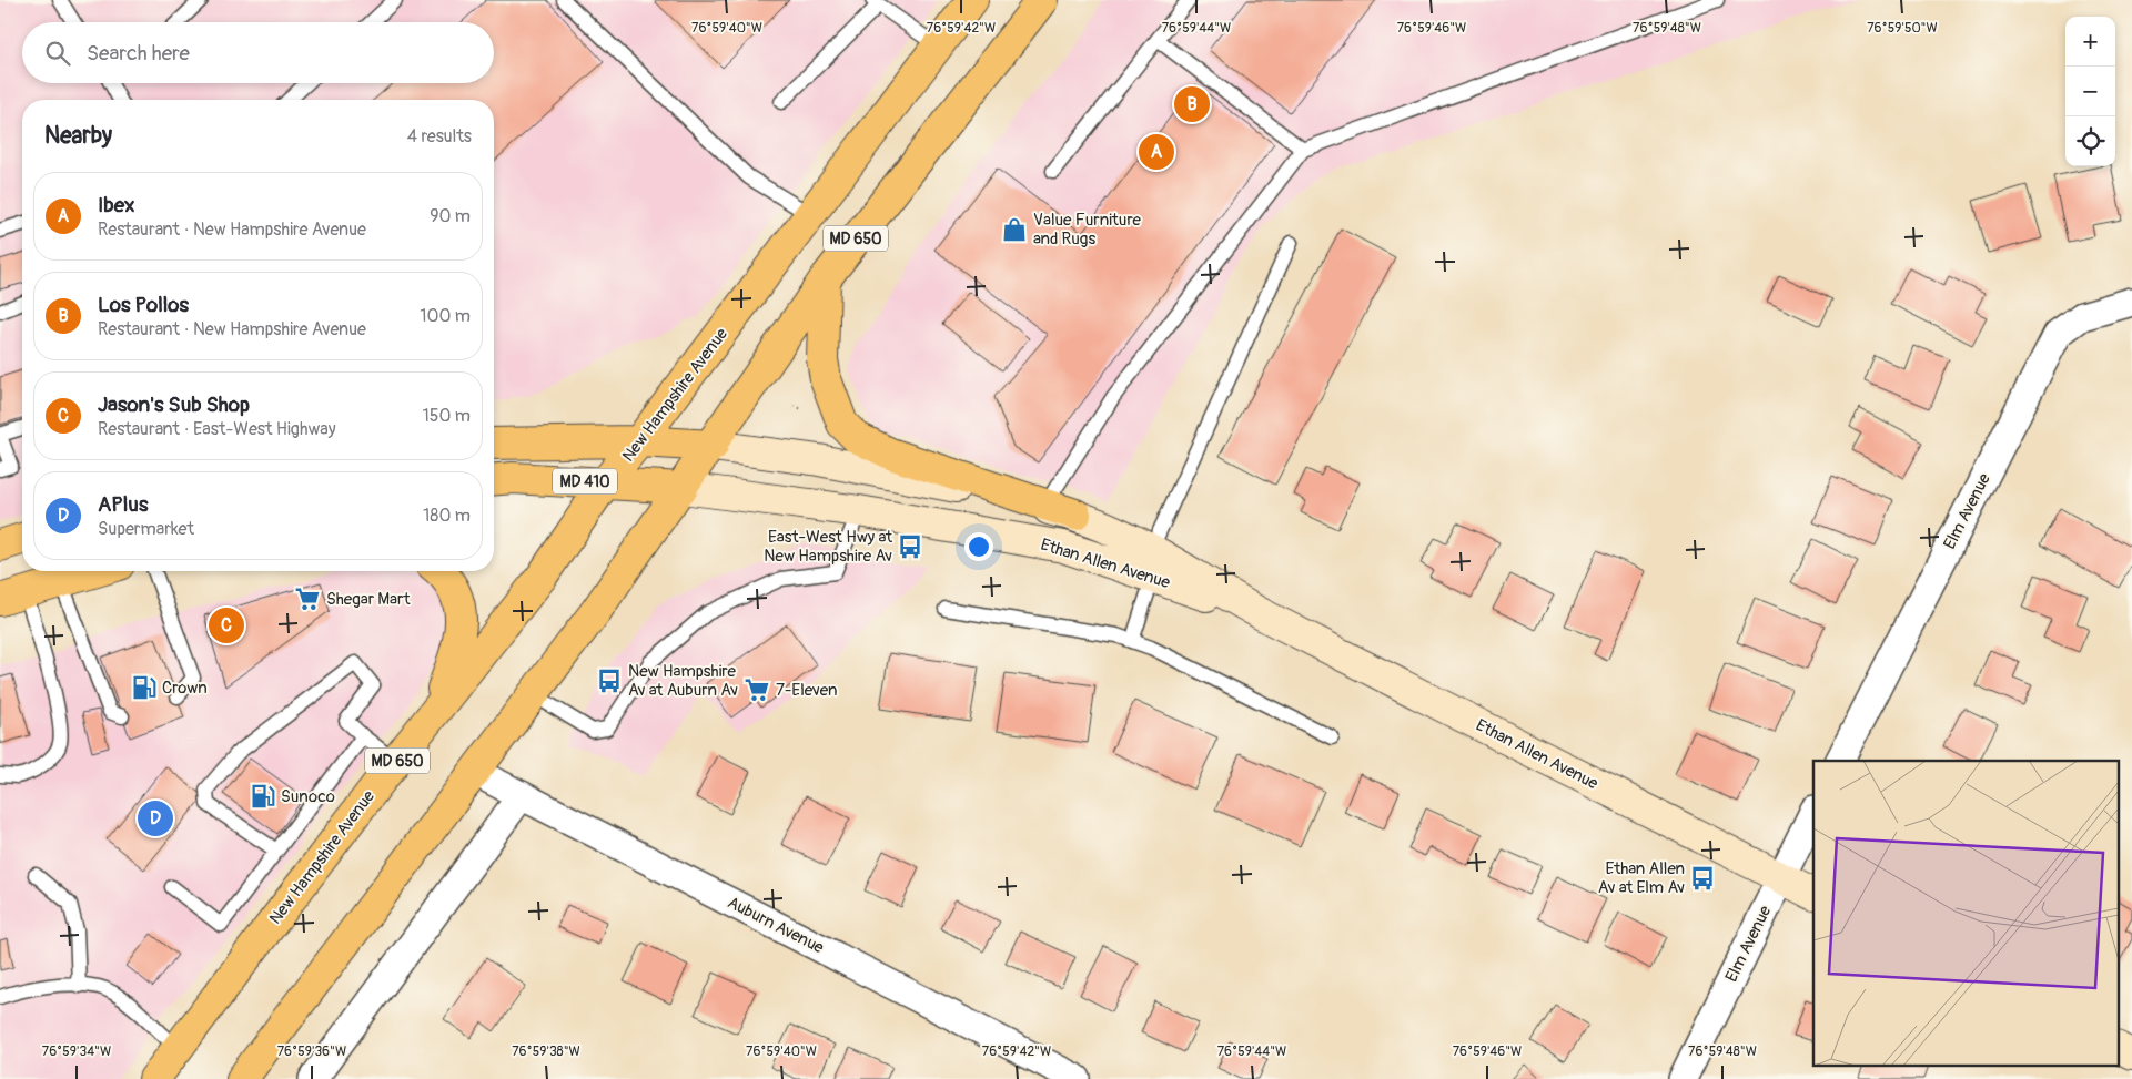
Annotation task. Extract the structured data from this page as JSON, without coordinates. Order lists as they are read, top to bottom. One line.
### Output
{"streets":{"main road":["MD 650","New Hampshire Avenue","MD 410","Ethan Allen Avenue"],"street":["Elm Avenue","Auburn Avenue"]},"crossings":[["MD 650","MD 410"],["MD 650","Ethan Allen Avenue"],["MD 650","Auburn Avenue"],["New Hampshire Avenue","MD 410"],["MD 410","Ethan Allen Avenue"],["Elm Avenue","Ethan Allen Avenue"]],"places":{"shop":["Value Furniture and Rugs"],"bus stop":["East-West Hwy at New Hampshire Av","New Hampshire Av at Auburn Av","Ethan Allen Av at Elm Av"],"supermarket":["Shegar Mart","7-Eleven"],"fuel station":["Crown","Sunoco"]},"page":{"map_buttons":["+","−"],"search":"Search here","pins":["B","A","C","D"],"heading":["Nearby","4 results"],"list":[{"mark":"A","name":"Ibex","note":"Restaurant · New Hampshire Avenue","value":"90 m"},{"mark":"B","name":"Los Pollos","note":"Restaurant · New Hampshire Avenue","value":"100 m"},{"mark":"C","name":"Jason's Sub Shop","note":"Restaurant · East-West Highway","value":"150 m"},{"mark":"D","name":"APlus","note":"Supermarket","value":"180 m"}]},"coordinates":["76°59'40\"W","76°59'42\"W","76°59'44\"W","76°59'46\"W","76°59'48\"W","76°59'50\"W","76°59'34\"W","76°59'36\"W","76°59'38\"W"]}
